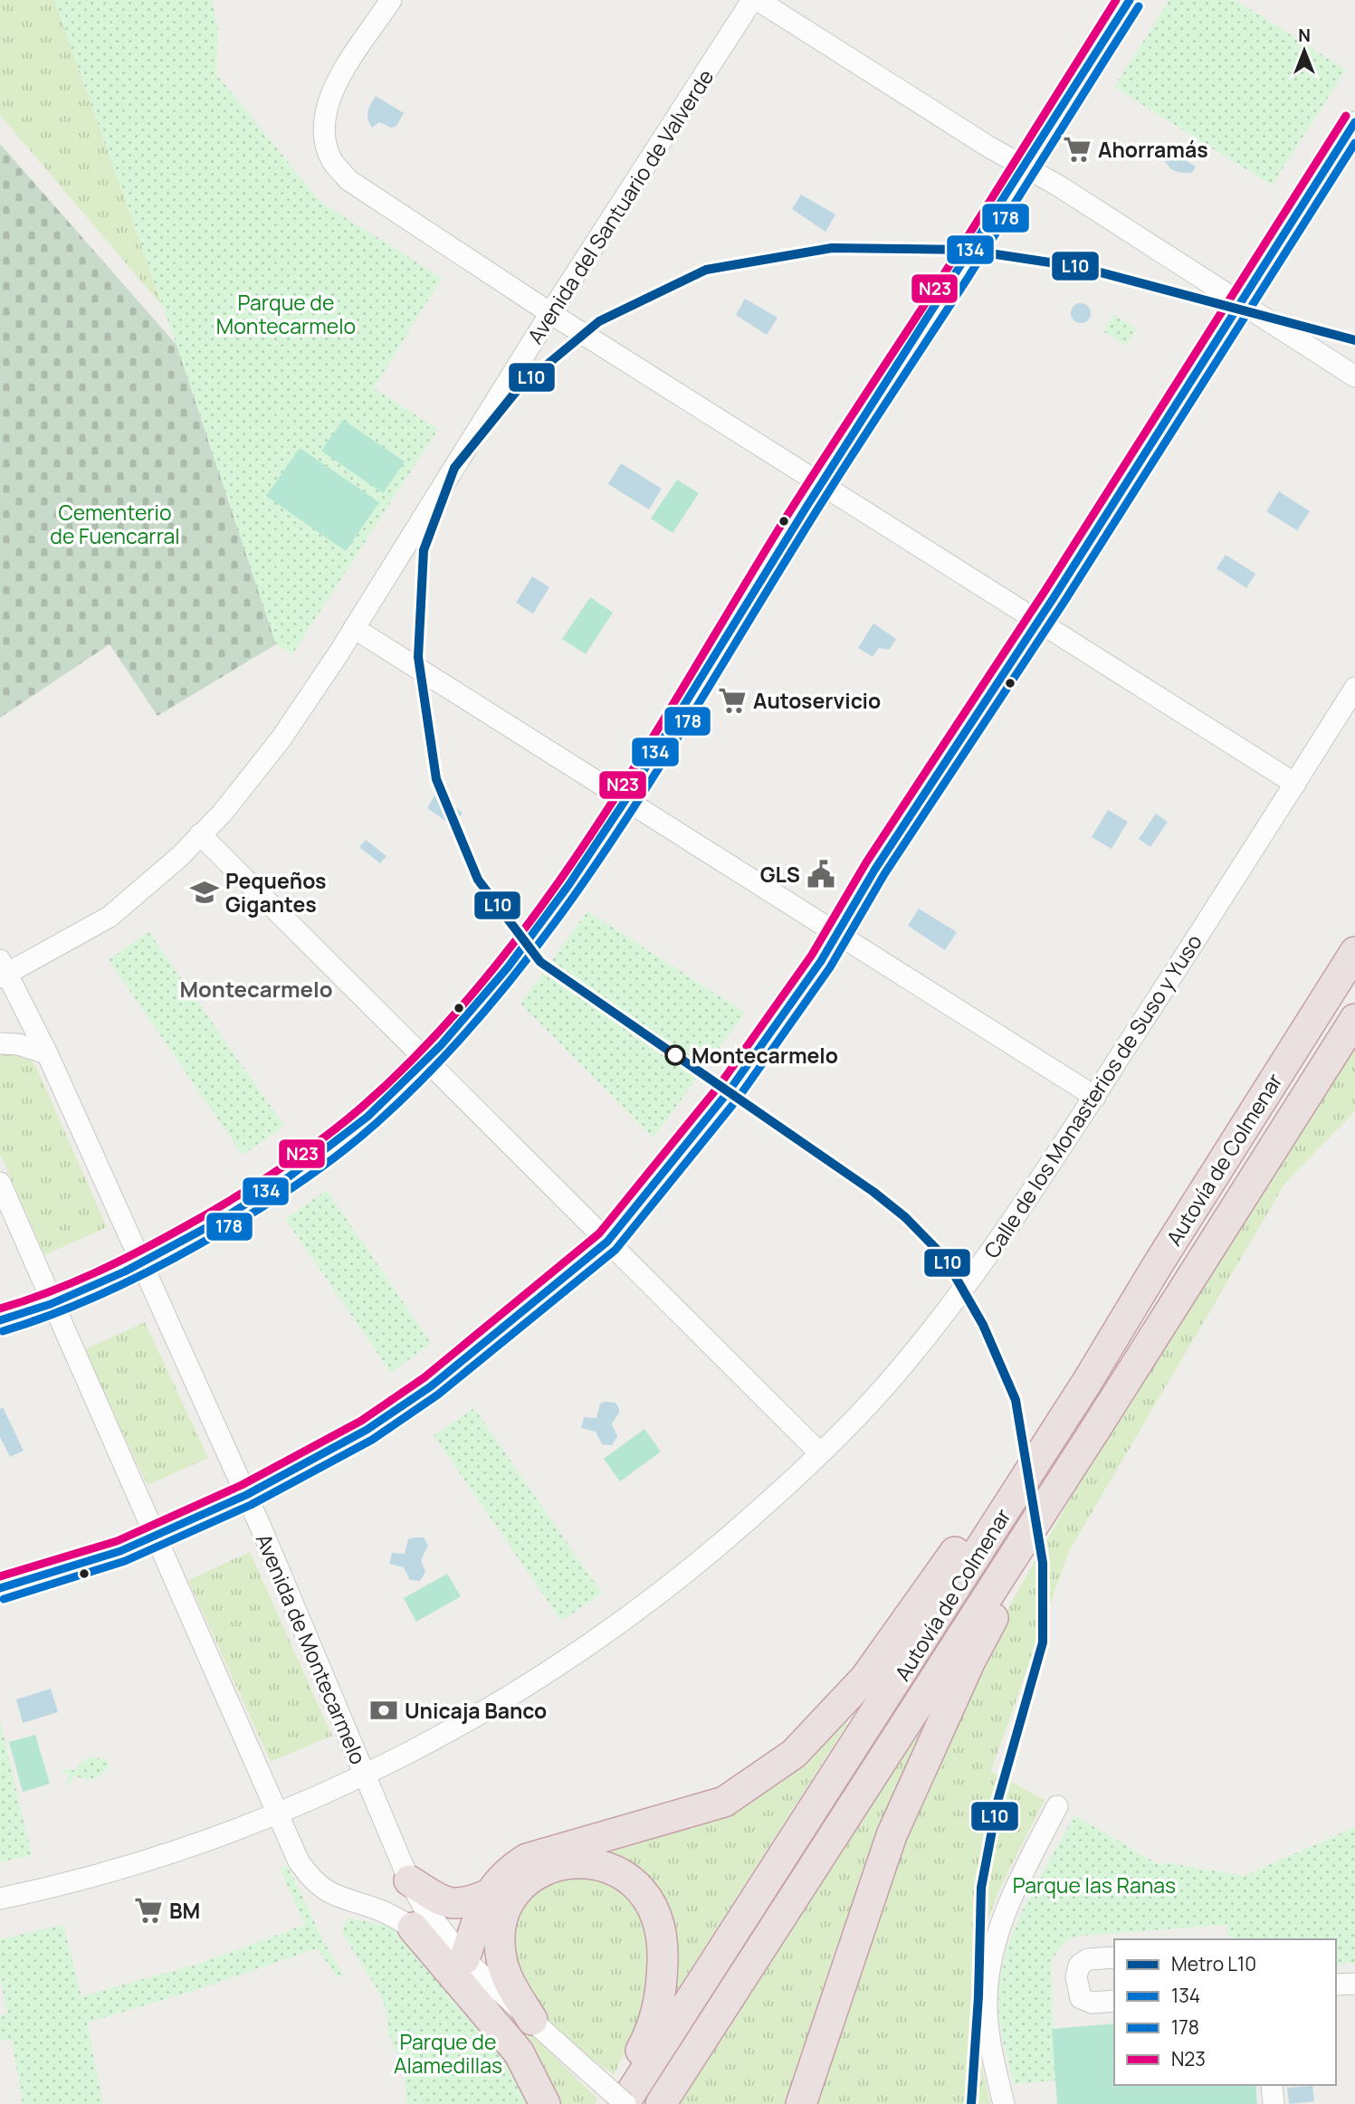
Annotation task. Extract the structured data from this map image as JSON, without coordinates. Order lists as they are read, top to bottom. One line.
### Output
{"streets":{"highway":["Autovía de Colmenar"],"street":["Avenida del Santuario de Valverde","Calle de los Monasterios de Suso y Yuso","Avenida de Montecarmelo"]},"crossings":[["Avenida del Santuario de Valverde","Avenida de Montecarmelo"],["Calle de los Monasterios de Suso y Yuso","Avenida de Montecarmelo"],["Autovía de Colmenar","Avenida de Montecarmelo"]],"districts":["Montecarmelo"],"parks":["Parque de Montecarmelo","Cementerio de Fuencarral","Parque las Ranas","Parque de Alamedillas"],"places":{"supermarket":["Ahorramás","Autoservicio","BM"],"public building":["GLS"],"school or university":["Pequeños Gigantes"],"other":["Montecarmelo"],"bank":["Unicaja Banco"]},"lines":["transit line 134","transit line N23","transit line 178","metro line L10"],"legend":["Metro L10","134","178","N23"],"north":"top"}
